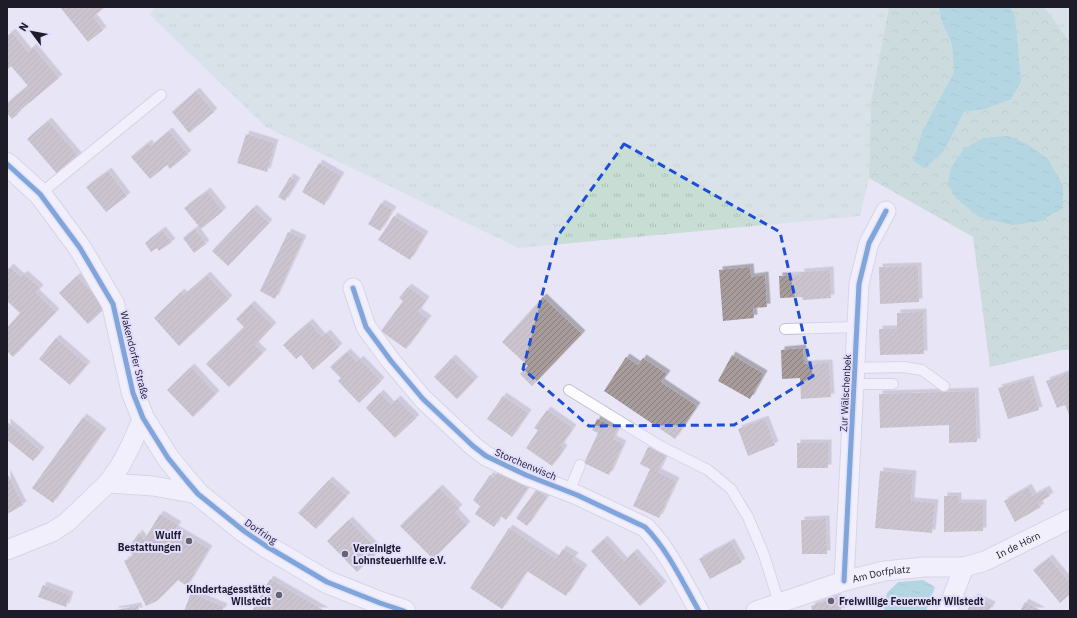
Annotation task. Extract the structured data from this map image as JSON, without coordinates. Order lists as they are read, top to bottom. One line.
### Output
{"streets":{"street":["Wakendorfer Straße","Zur Wälschenbek","Storchenwisch","Dorfring","In de Hörn","Am Dorfplatz"]},"crossings":[["Wakendorfer Straße","Dorfring"],["Zur Wälschenbek","Am Dorfplatz"],["In de Hörn","Am Dorfplatz"]],"places":["Wulff Bestattungen","Vereinigte Lohnsteuerhilfe e.V.","Kindertagesstätte Wilstedt","Freiwillige Feuerwehr Wilstedt"],"north":"top left"}
